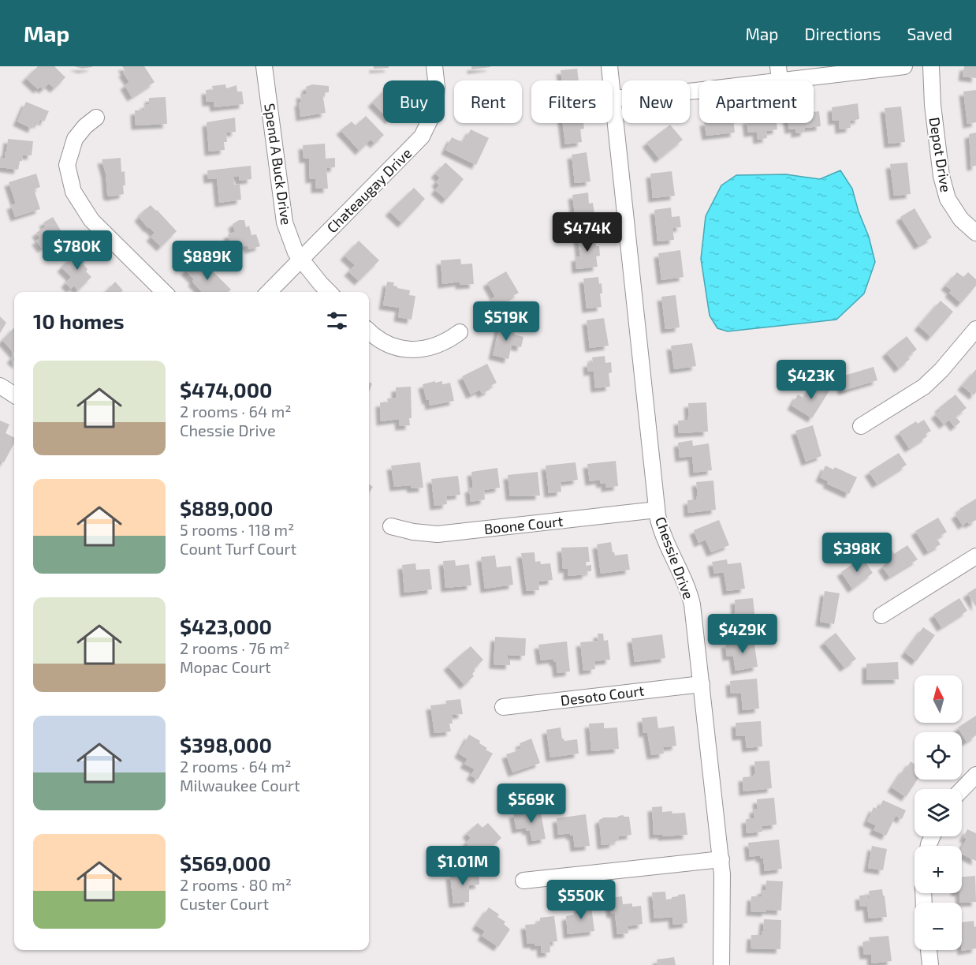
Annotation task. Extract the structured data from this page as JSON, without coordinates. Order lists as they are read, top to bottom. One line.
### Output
{"streets":{"street":["Depot Drive","Spend A Buck Drive","Chateaugay Drive","Boone Court","Chessie Drive","Desoto Court"]},"crossings":[["Spend A Buck Drive","Chateaugay Drive"],["Boone Court","Chessie Drive"],["Chessie Drive","Desoto Court"]],"north":"top","page":{"header":"Map","nav":["Map","Directions","Saved"],"chip":["Buy","Rent","Filters","New","Apartment"],"price":["$474K","$780K","$889K","$519K","$423K","$398K","$429K","$569K","$1.01M","$550K"],"heading":"10 homes","list":[{"name":"$474,000","note":"2 rooms · 64 m² · Chessie Drive"},{"name":"$889,000","note":"5 rooms · 118 m² · Count Turf Court"},{"name":"$423,000","note":"2 rooms · 76 m² · Mopac Court"},{"name":"$398,000","note":"2 rooms · 64 m² · Milwaukee Court"},{"name":"$569,000","note":"2 rooms · 80 m² · Custer Court"}],"map_buttons":["+","−"]}}
